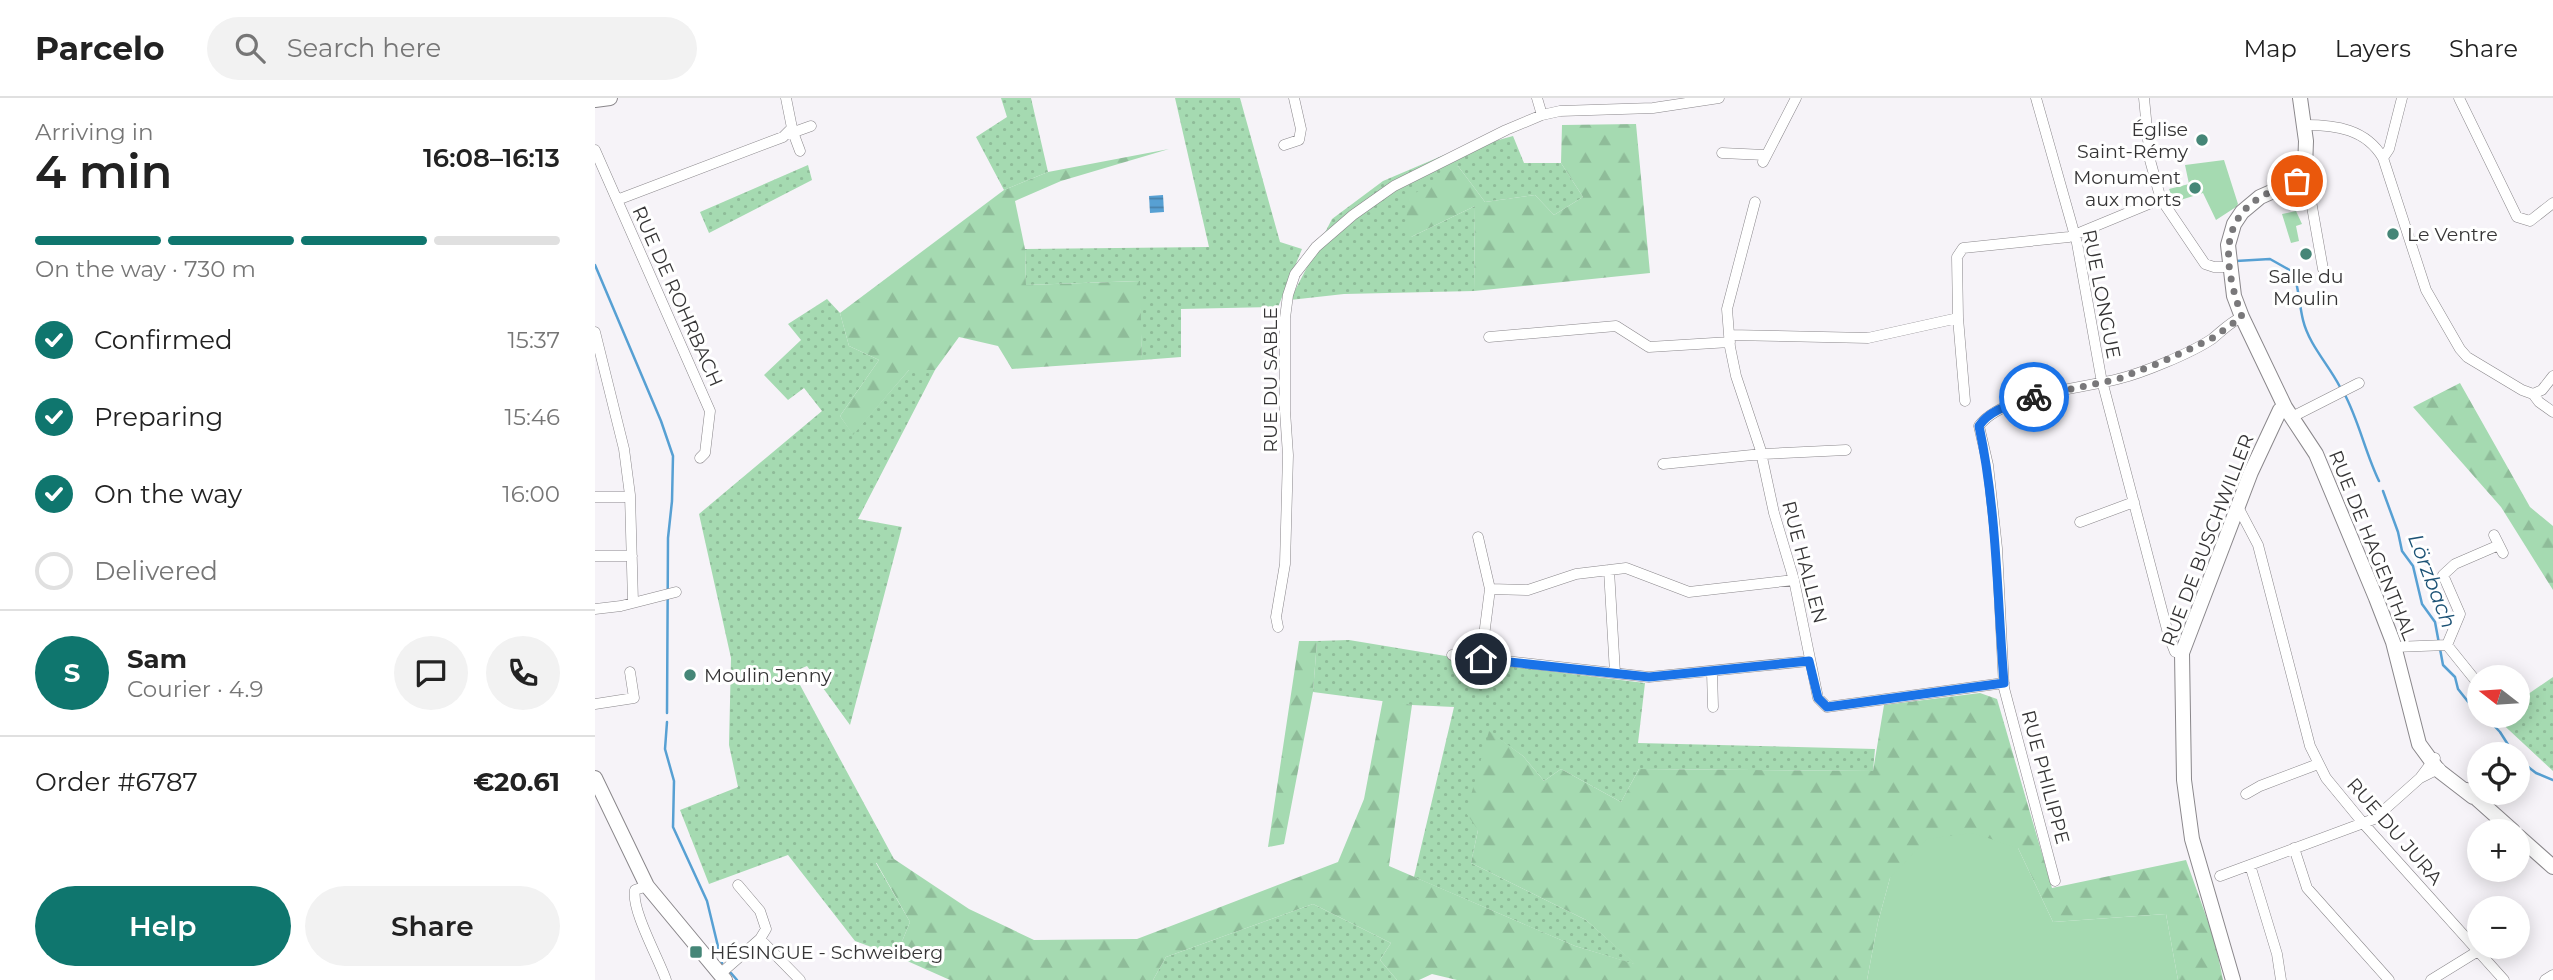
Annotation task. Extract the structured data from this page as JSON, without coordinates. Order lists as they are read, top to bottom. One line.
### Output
{"streets":{"main road":["RUE DE BUSCHWILLER","RUE DE HAGENTHAL"],"street":["RUE LONGUE","RUE DE ROHRBACH","RUE DU SABLE","RUE HALLEN","RUE PHILIPPE","RUE DU JURA"]},"crossings":[["RUE LONGUE","RUE DE BUSCHWILLER"],["RUE LONGUE","RUE PHILIPPE"],["RUE DE BUSCHWILLER","RUE DE HAGENTHAL"],["RUE DE BUSCHWILLER","RUE DU JURA"],["RUE DE HAGENTHAL","RUE PHILIPPE"],["RUE HALLEN","RUE PHILIPPE"]],"water":["Lörzbach"],"places":{"other":["Église Saint-Rémy","Monument aux morts","Le Ventre","Salle du Moulin","Moulin Jenny"],"transit":["HÉSINGUE - Schweiberg"]},"north":"left","page":{"header":"Parcelo","search":"Search here","nav":["Map","Layers","Share"],"heading":["4 min","Arriving in","16:08–16:13"],"panel":["Sam","Courier · 4.9","Order #6787","€20.61"],"bar":"On the way · 730 m","list":[["Confirmed","15:37"],["Preparing","15:46"],["On the way","16:00"],"Delivered"],"round":"S","map_buttons":["+","−"],"buttons":["Help","Share"]}}
